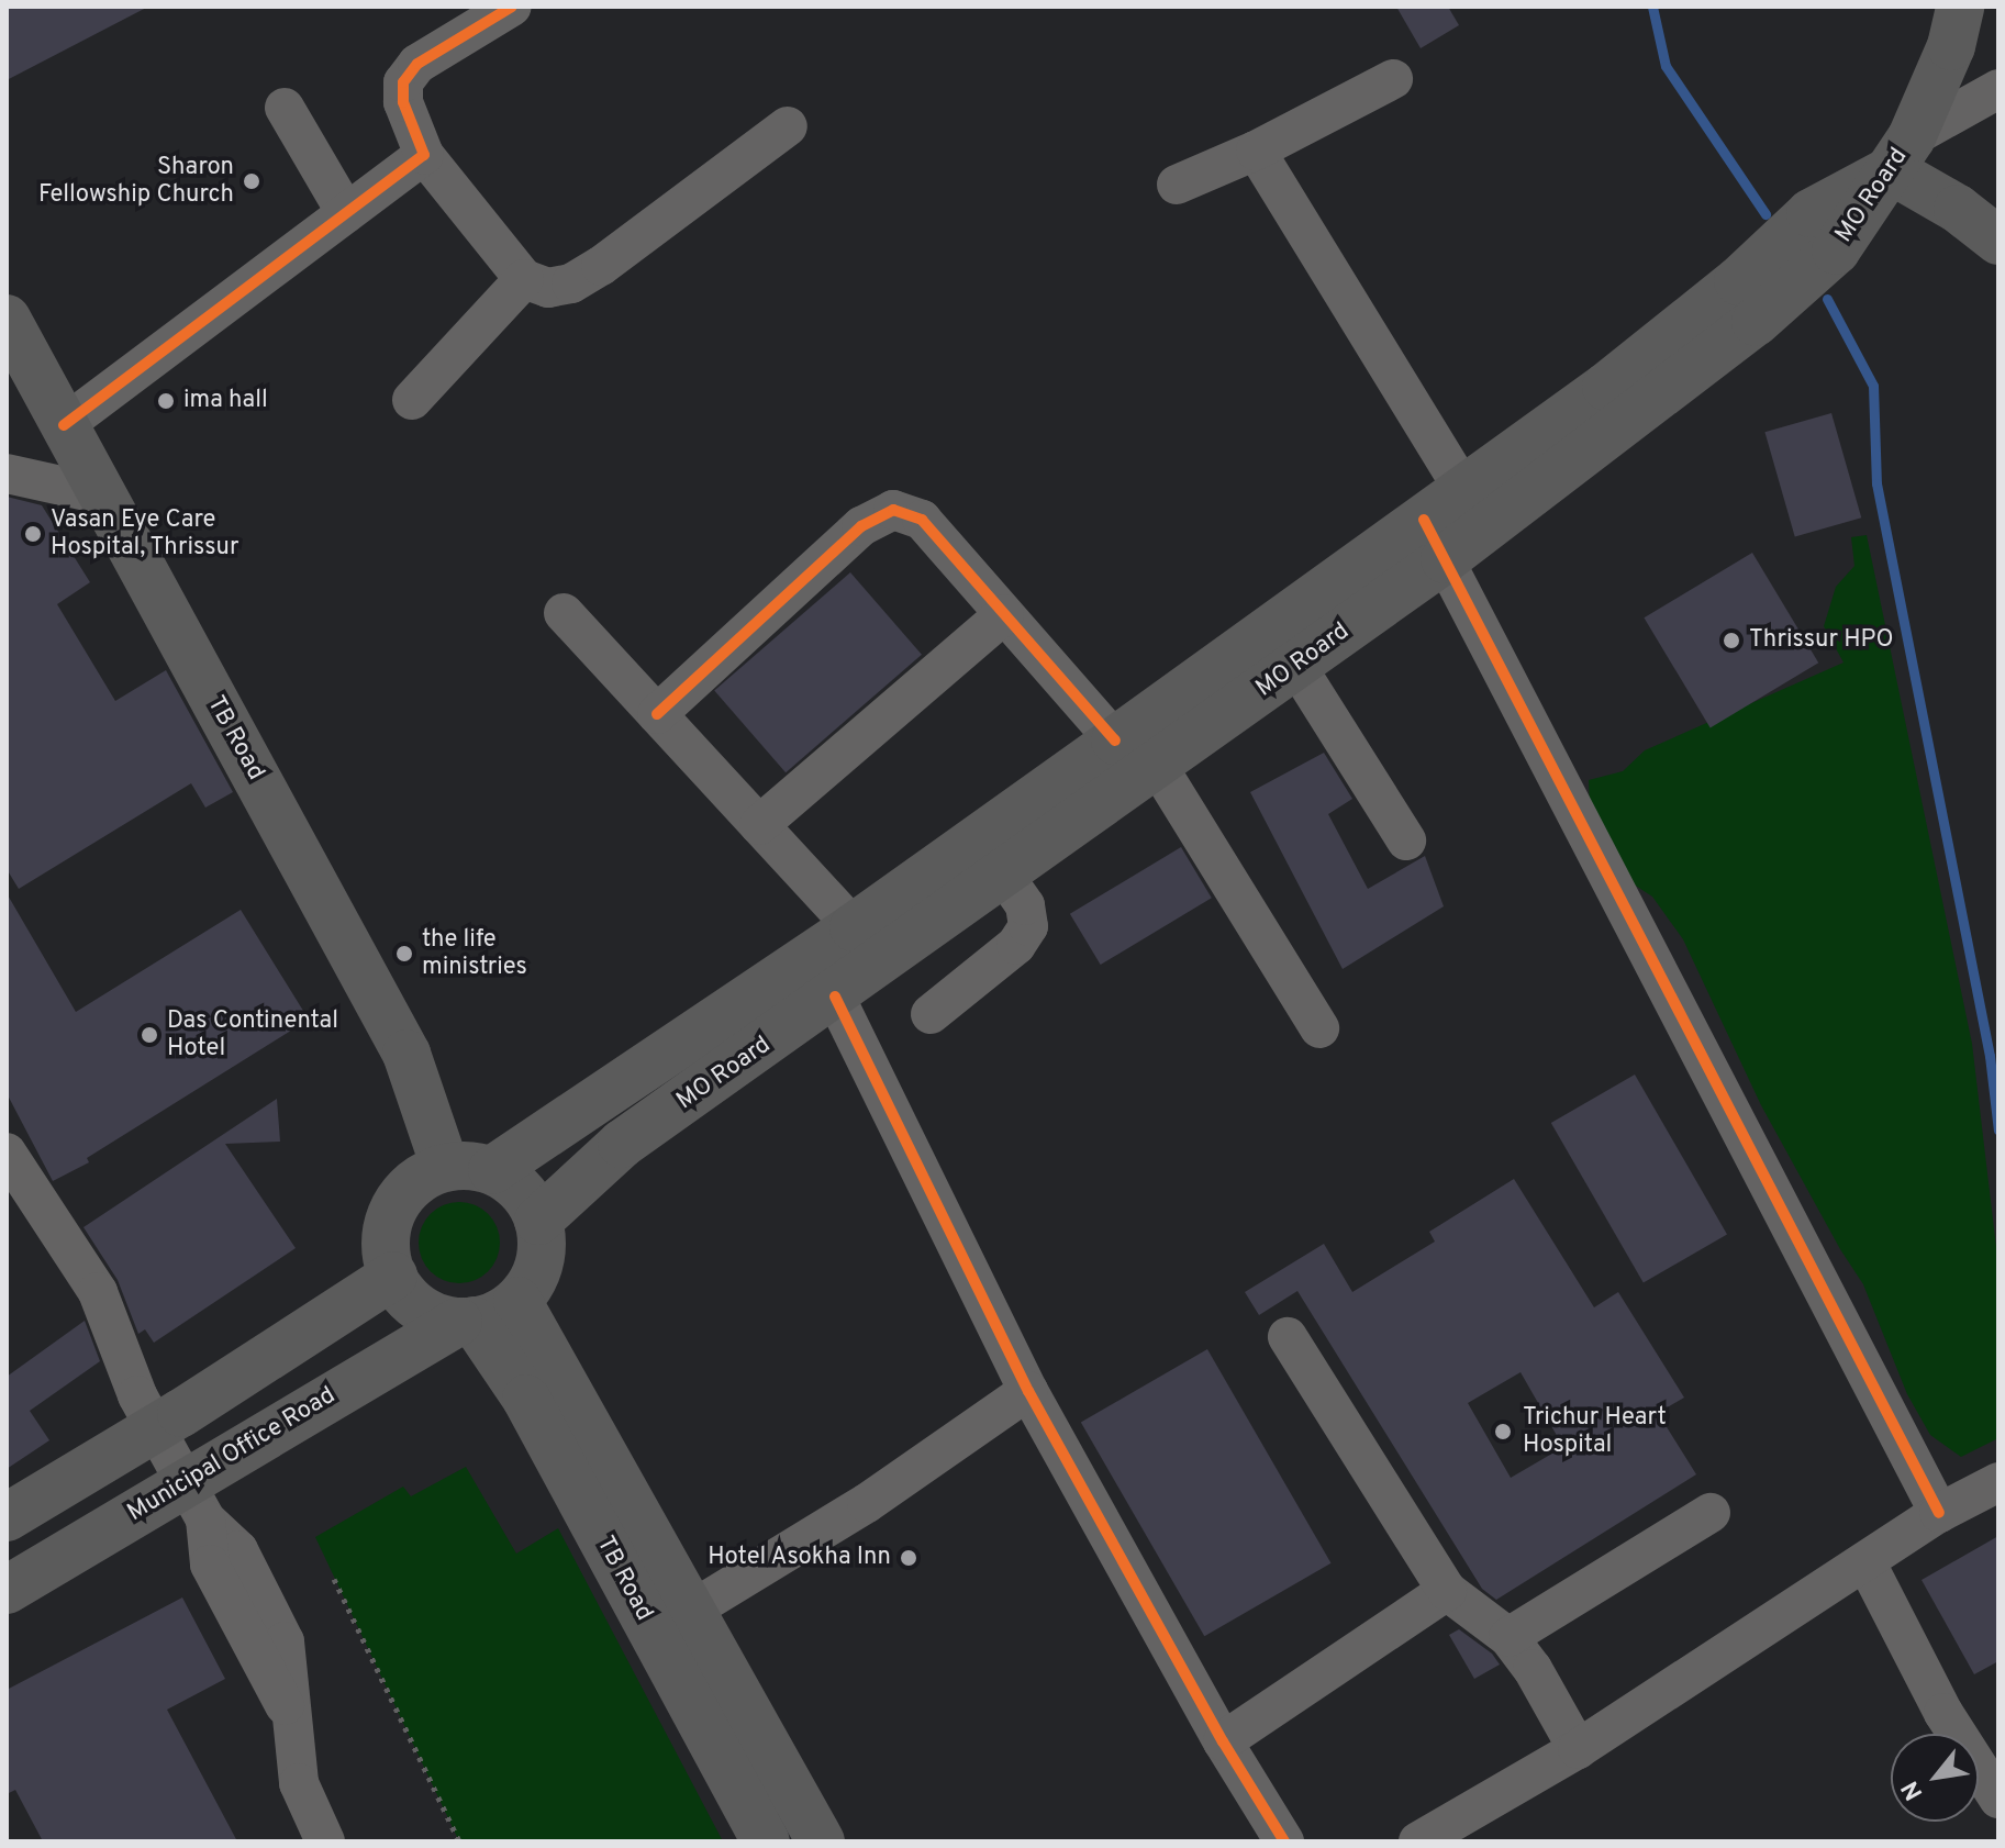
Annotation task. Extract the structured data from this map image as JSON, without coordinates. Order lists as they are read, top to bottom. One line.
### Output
{"streets":{"main road":["MO Roard","TB Road","Municipal Office Road"]},"crossings":[["MO Roard","TB Road"],["MO Roard","Municipal Office Road"],["TB Road","Municipal Office Road"]],"places":["Sharon Fellowship Church","ima hall","Vasan Eye Care Hospital, Thrissur","Thrissur HPO","the life ministries","Das Continental Hotel","Trichur Heart Hospital","Hotel Asokha Inn"],"north":"bottom left"}
